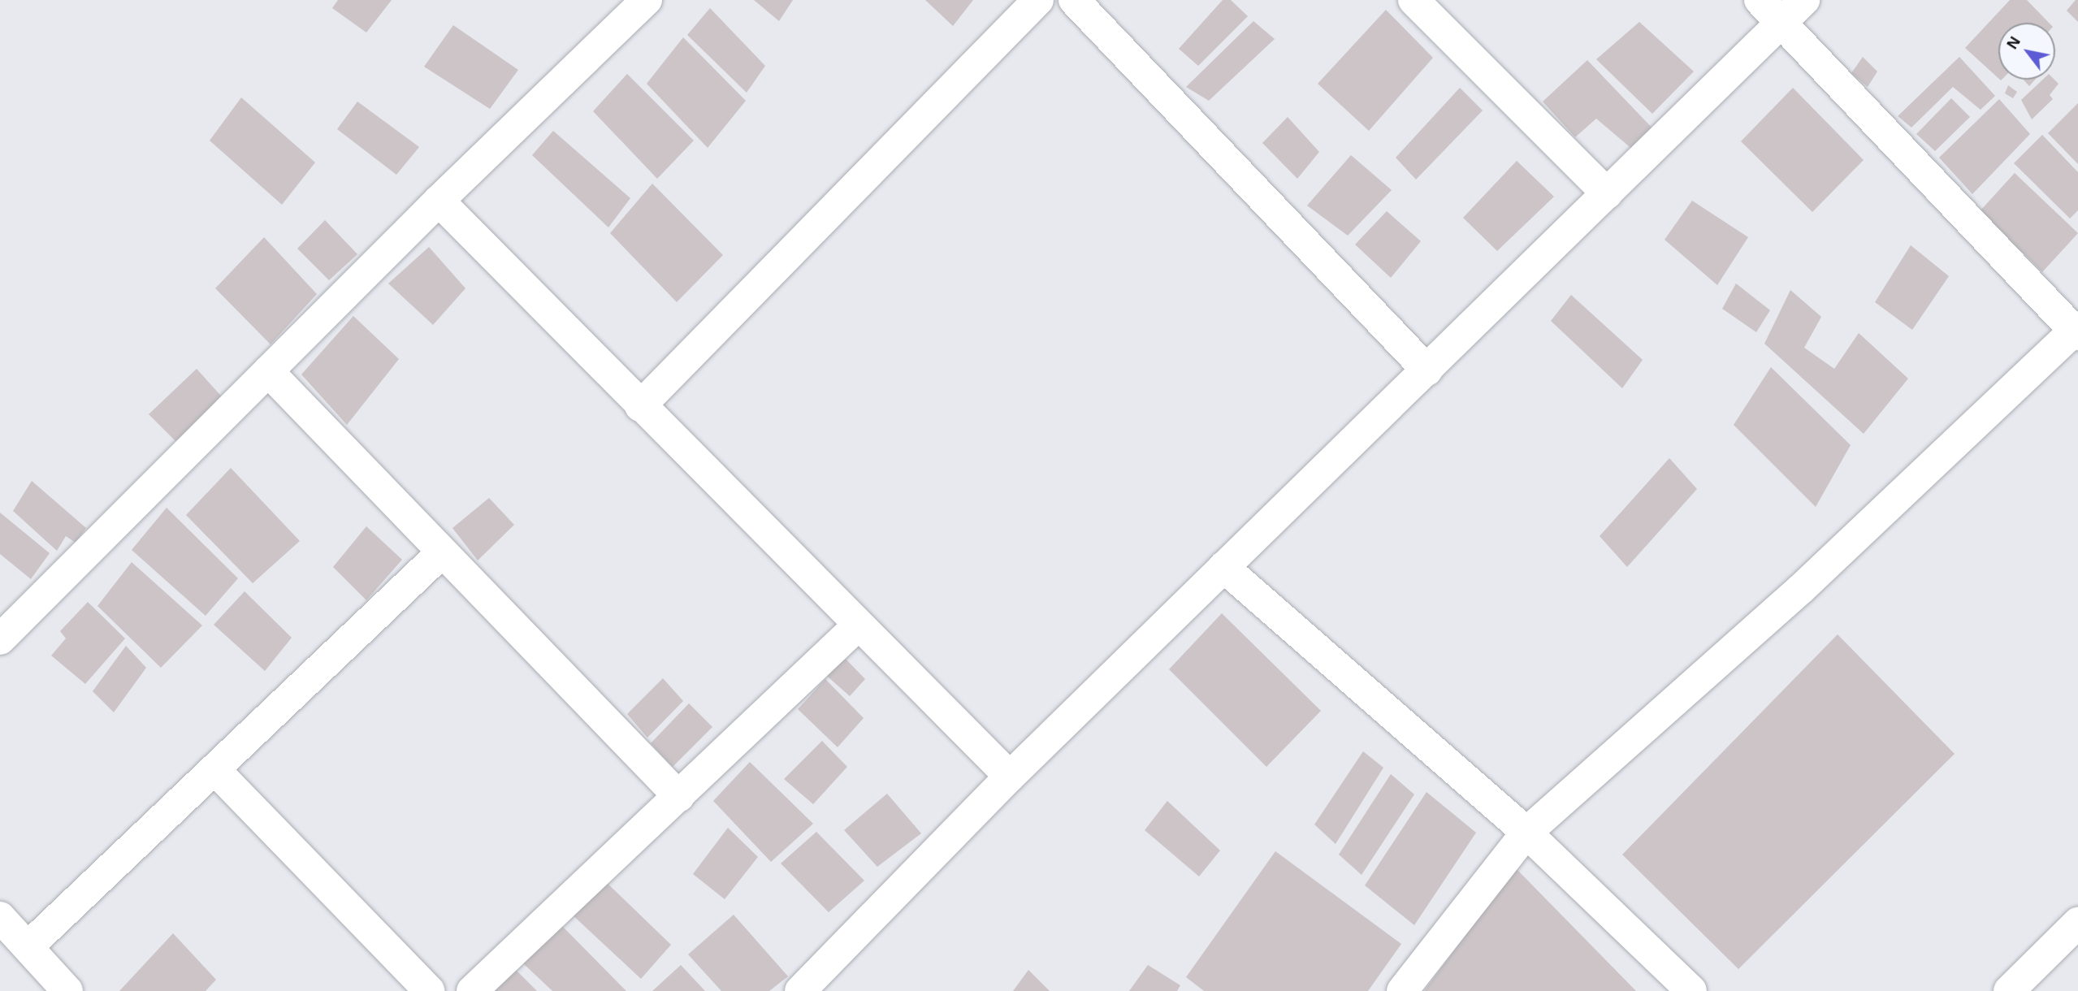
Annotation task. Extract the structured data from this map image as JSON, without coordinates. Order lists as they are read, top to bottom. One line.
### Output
{"north":"top left"}
